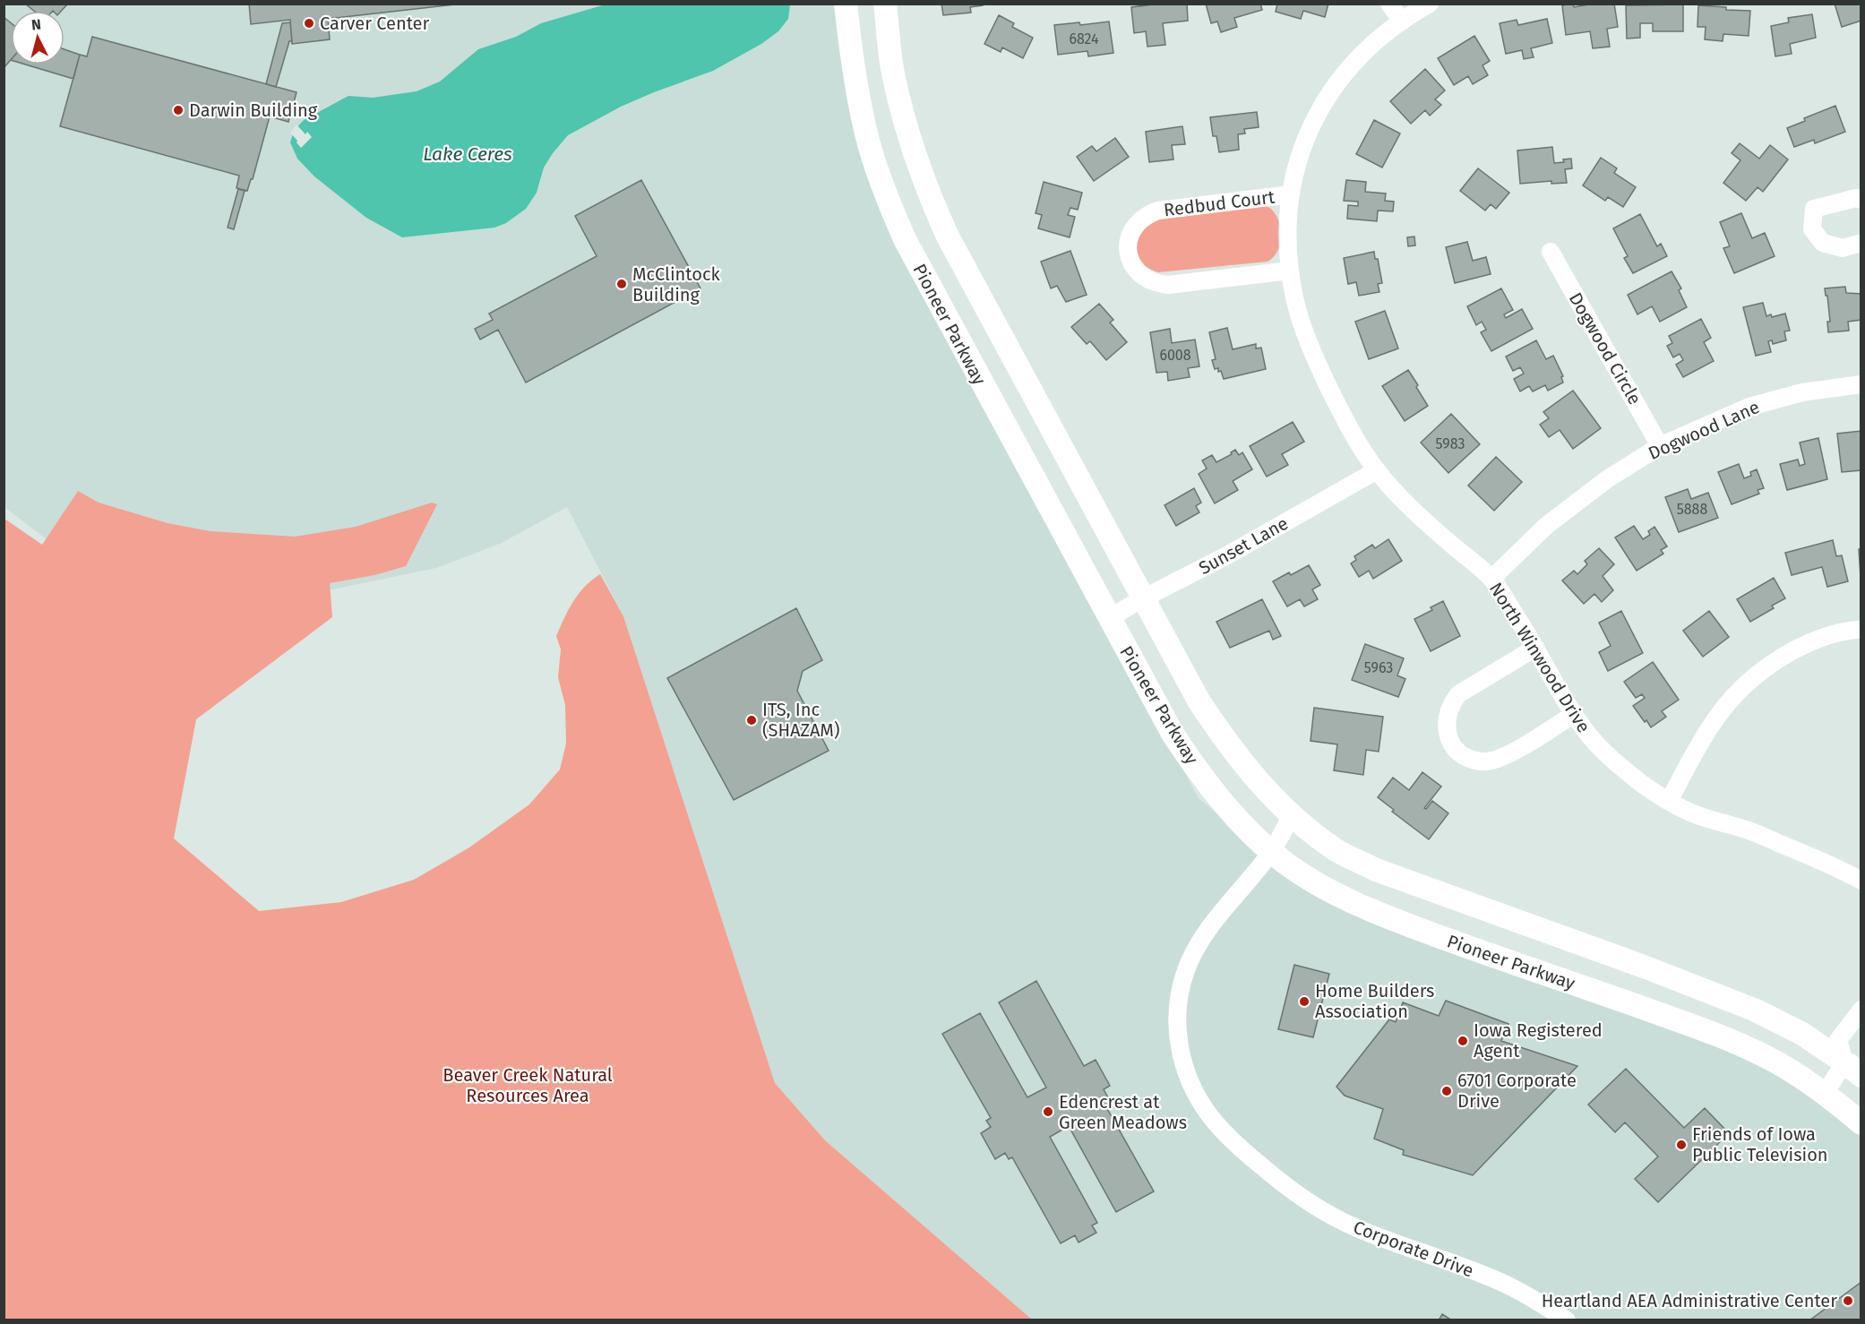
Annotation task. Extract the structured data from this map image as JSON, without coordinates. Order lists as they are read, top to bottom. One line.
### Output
{"streets":{"street":["Redbud Court","Pioneer Parkway","Dogwood Circle","Dogwood Lane","Sunset Lane","North Winwood Drive","Corporate Drive"]},"crossings":[["Redbud Court","North Winwood Drive"],["Pioneer Parkway","Sunset Lane"],["Pioneer Parkway","Corporate Drive"],["Dogwood Circle","Dogwood Lane"],["Dogwood Lane","North Winwood Drive"],["Sunset Lane","North Winwood Drive"]],"water":["Lake Ceres"],"parks":["Beaver Creek Natural Resources Area"],"places":["Carver Center","Darwin Building","McClintock Building","ITS, Inc (SHAZAM)","Home Builders Association","Iowa Registered Agent","6701 Corporate Drive","Edencrest at Green Meadows","Friends of Iowa Public Television","Heartland AEA Administrative Center"],"house_numbers":["6824","6008","5983","5888","5963"],"north":"top"}
